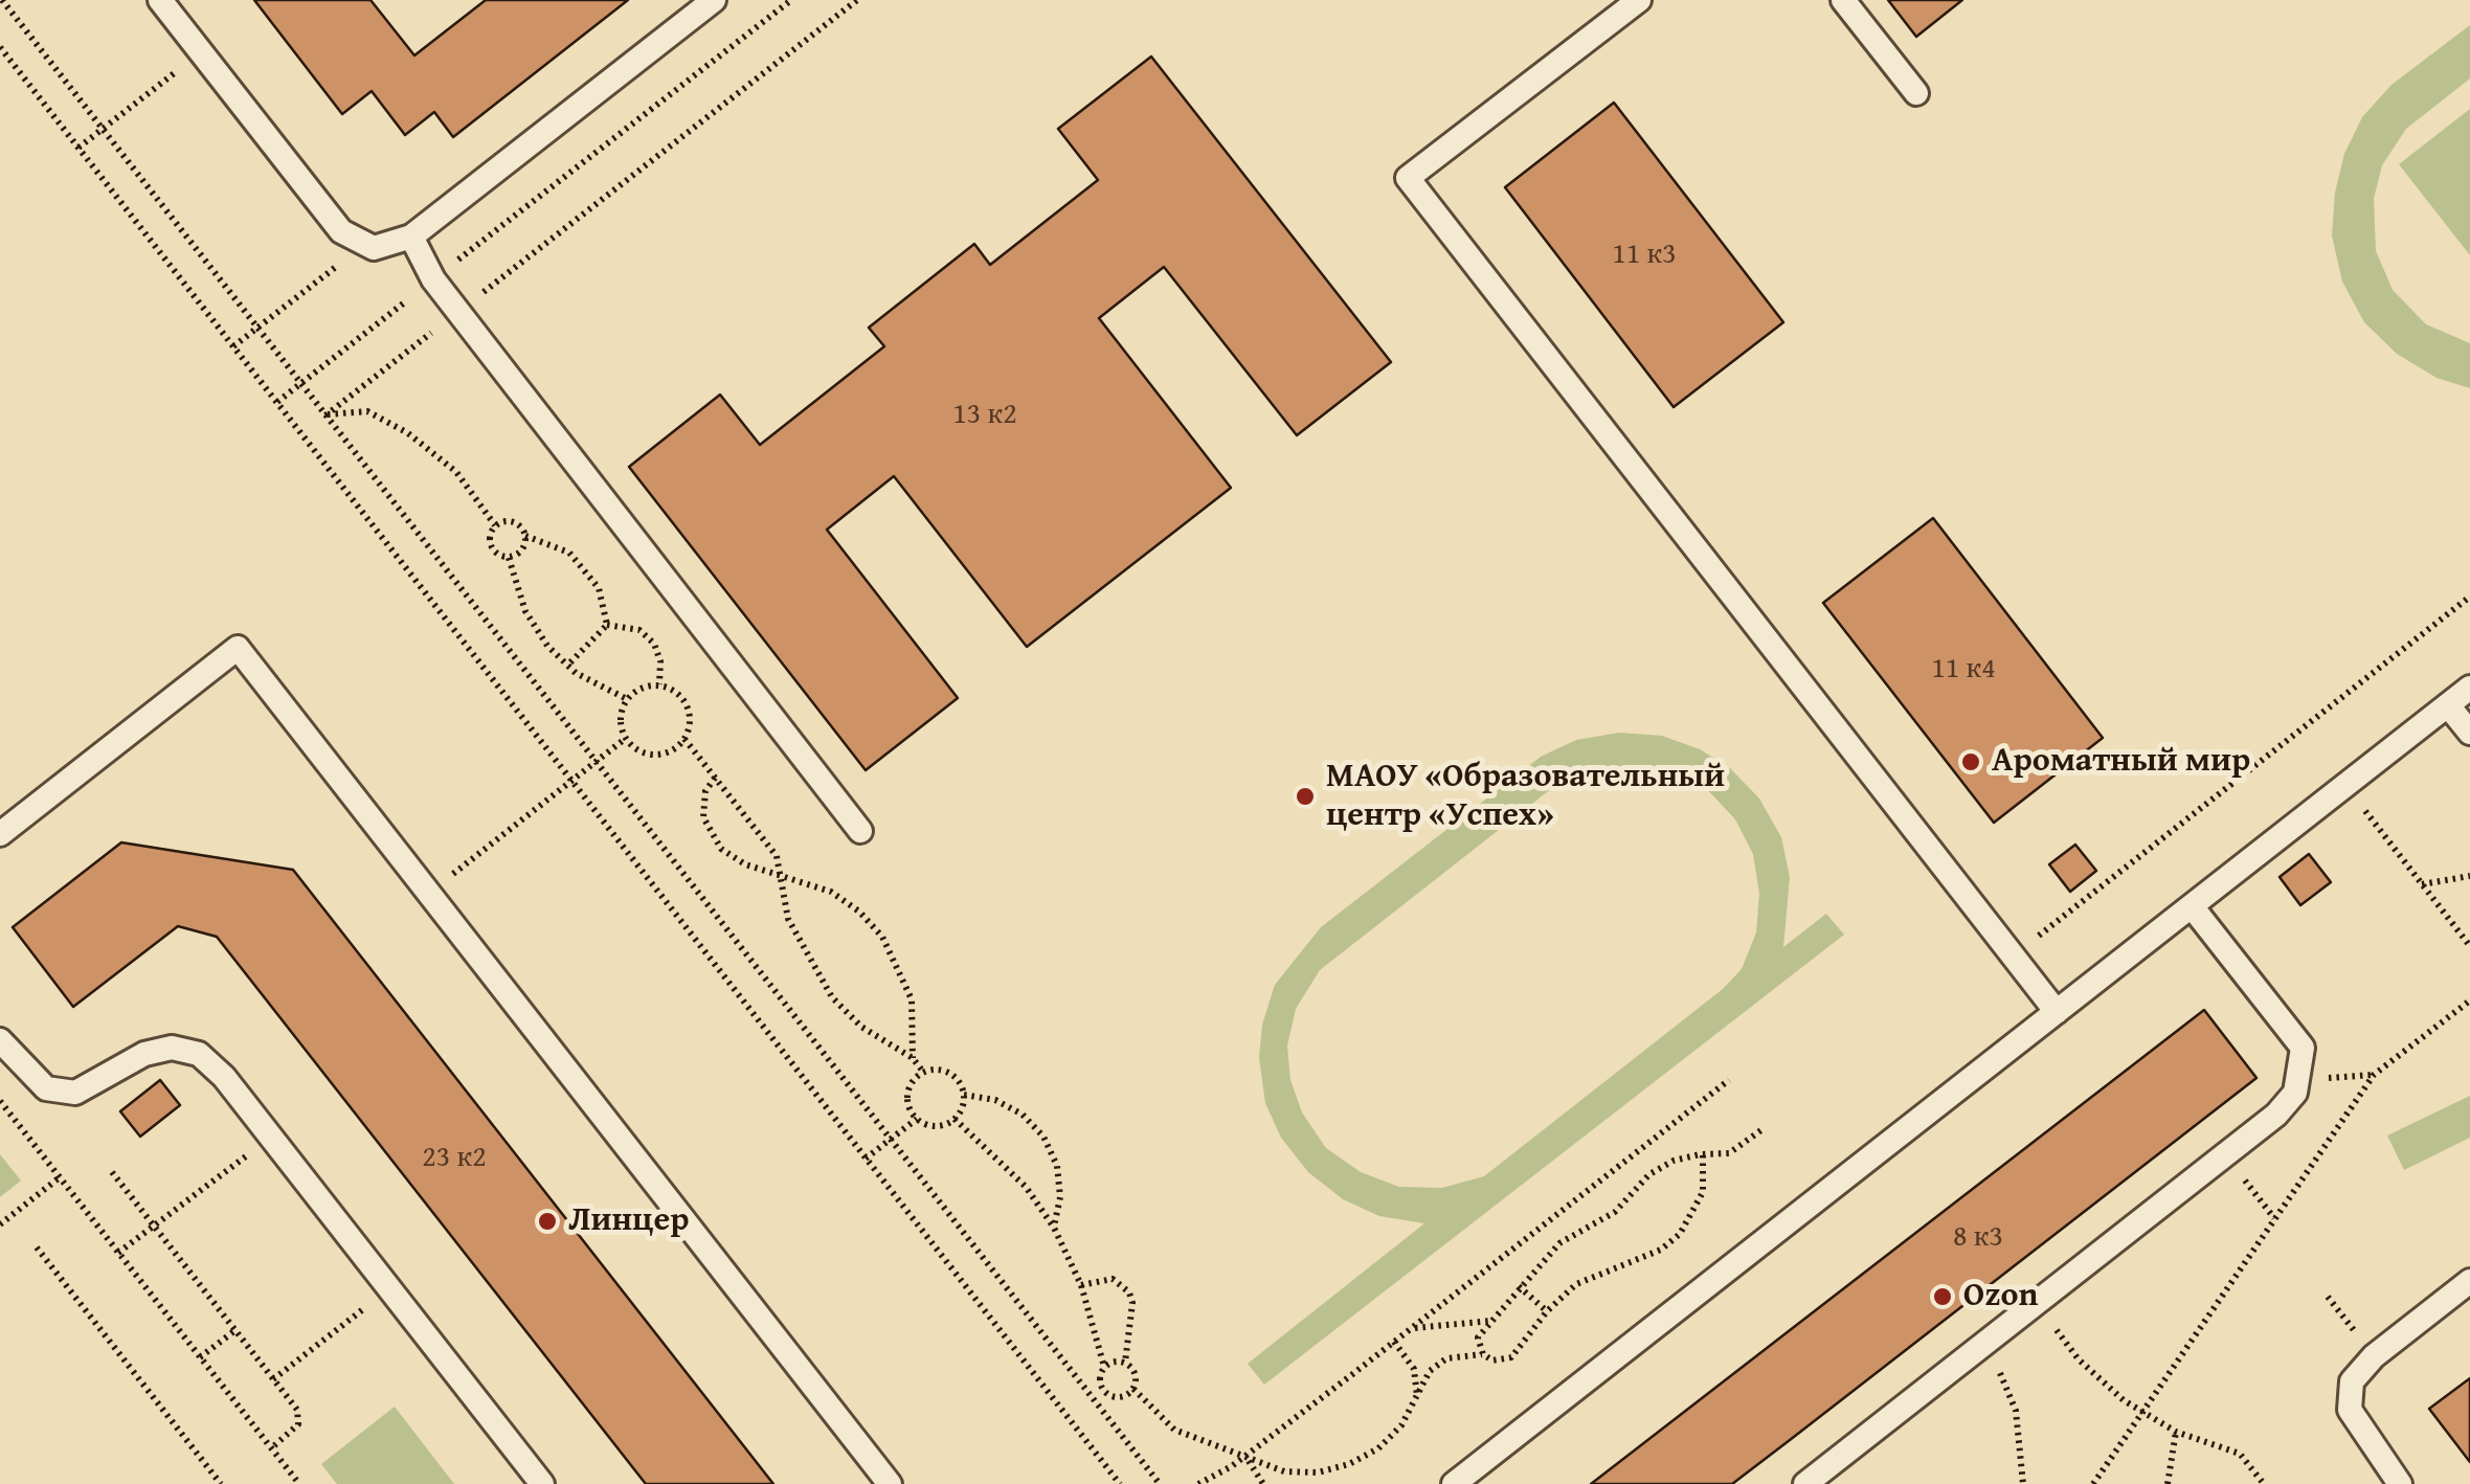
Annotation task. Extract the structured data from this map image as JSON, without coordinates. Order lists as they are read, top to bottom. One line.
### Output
{"places":["Ароматный мир","МАОУ «Образовательный центр «Успех»","Линцер","Ozon"],"house_numbers":["11 к3","13 к2","11 к4","23 к2","8 к3"]}
